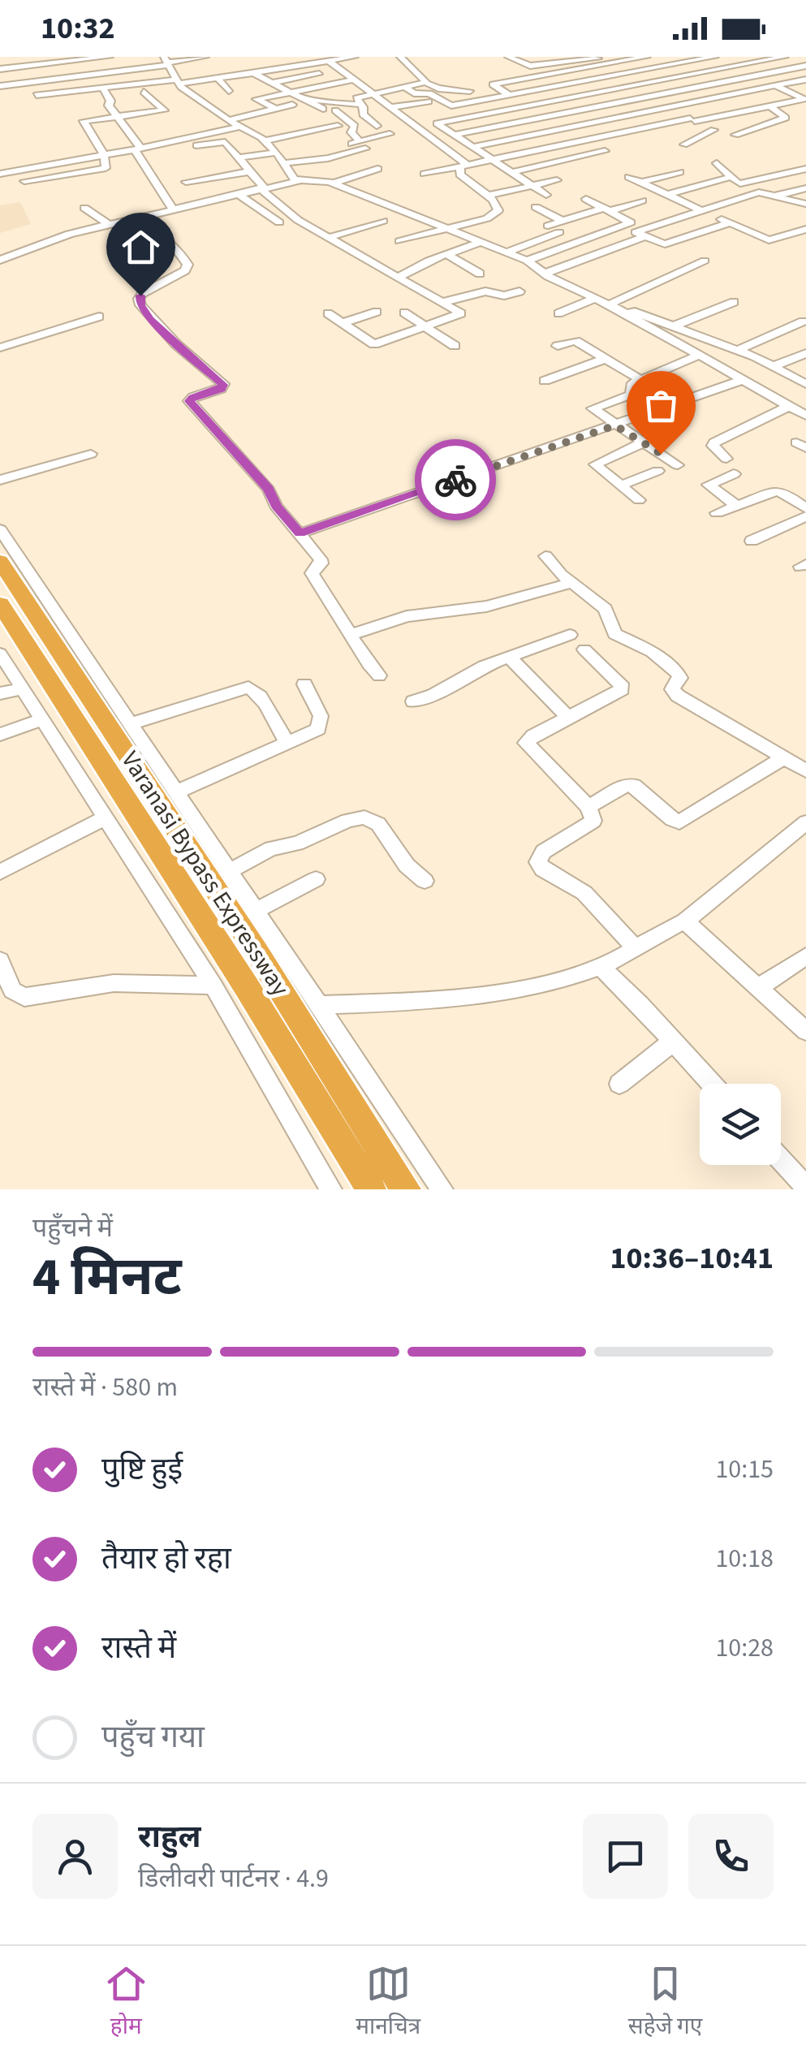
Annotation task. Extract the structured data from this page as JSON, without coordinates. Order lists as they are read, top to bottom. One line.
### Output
{"streets":{"highway":["Varanasi Bypass Expressway"]},"page":{"status":"10:32","heading":["4 मिनट","पहुँचने में","10:36–10:41"],"panel":["राहुल","डिलीवरी पार्टनर · 4.9"],"bar":"रास्ते में · 580 m","list":[["पुष्टि हुई","10:15"],["तैयार हो रहा","10:18"],["रास्ते में","10:28"],"पहुँच गया"],"tabs":["होम","मानचित्र","सहेजे गए"]}}
